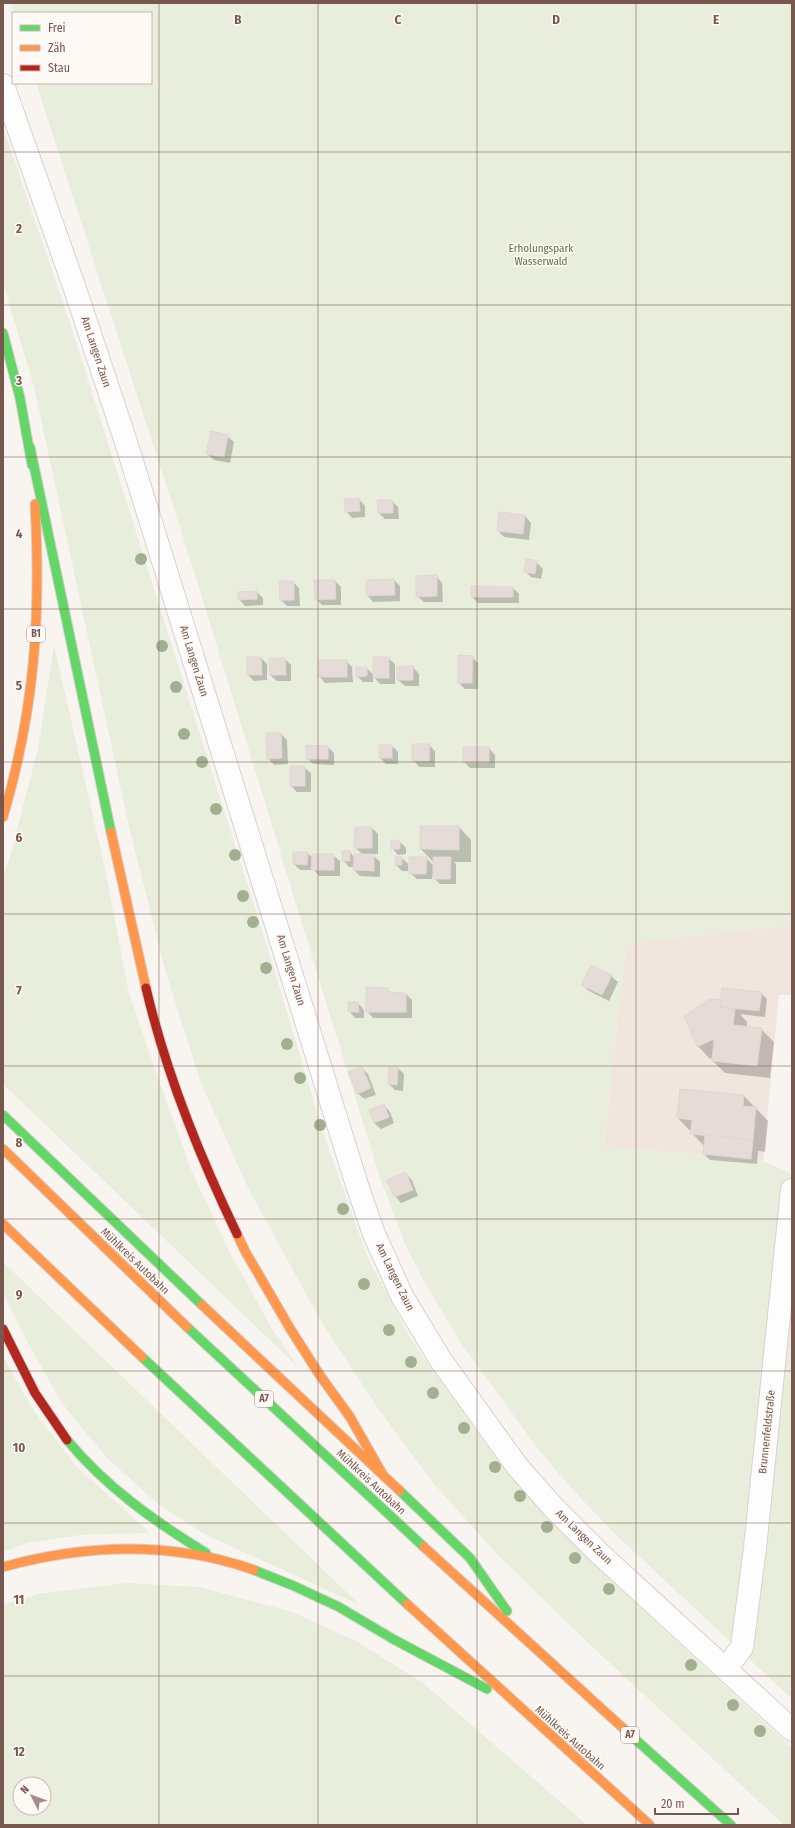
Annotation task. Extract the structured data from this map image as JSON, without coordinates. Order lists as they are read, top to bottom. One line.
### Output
{"streets":{"main road":["B1","Mühlkreis Autobahn","A7"],"street":["Am Langen Zaun","Brunnenfeldstraße"]},"crossings":[["Am Langen Zaun","Brunnenfeldstraße"]],"parks":["Erholungspark Wasserwald"],"legend":["Frei","Zäh","Stau"],"scale_bar":"20 m","north":"top left","grid":{"columns":["B","C","D","E"],"rows":["2","3","4","5","6","7","8","9","10","11","12"]}}
